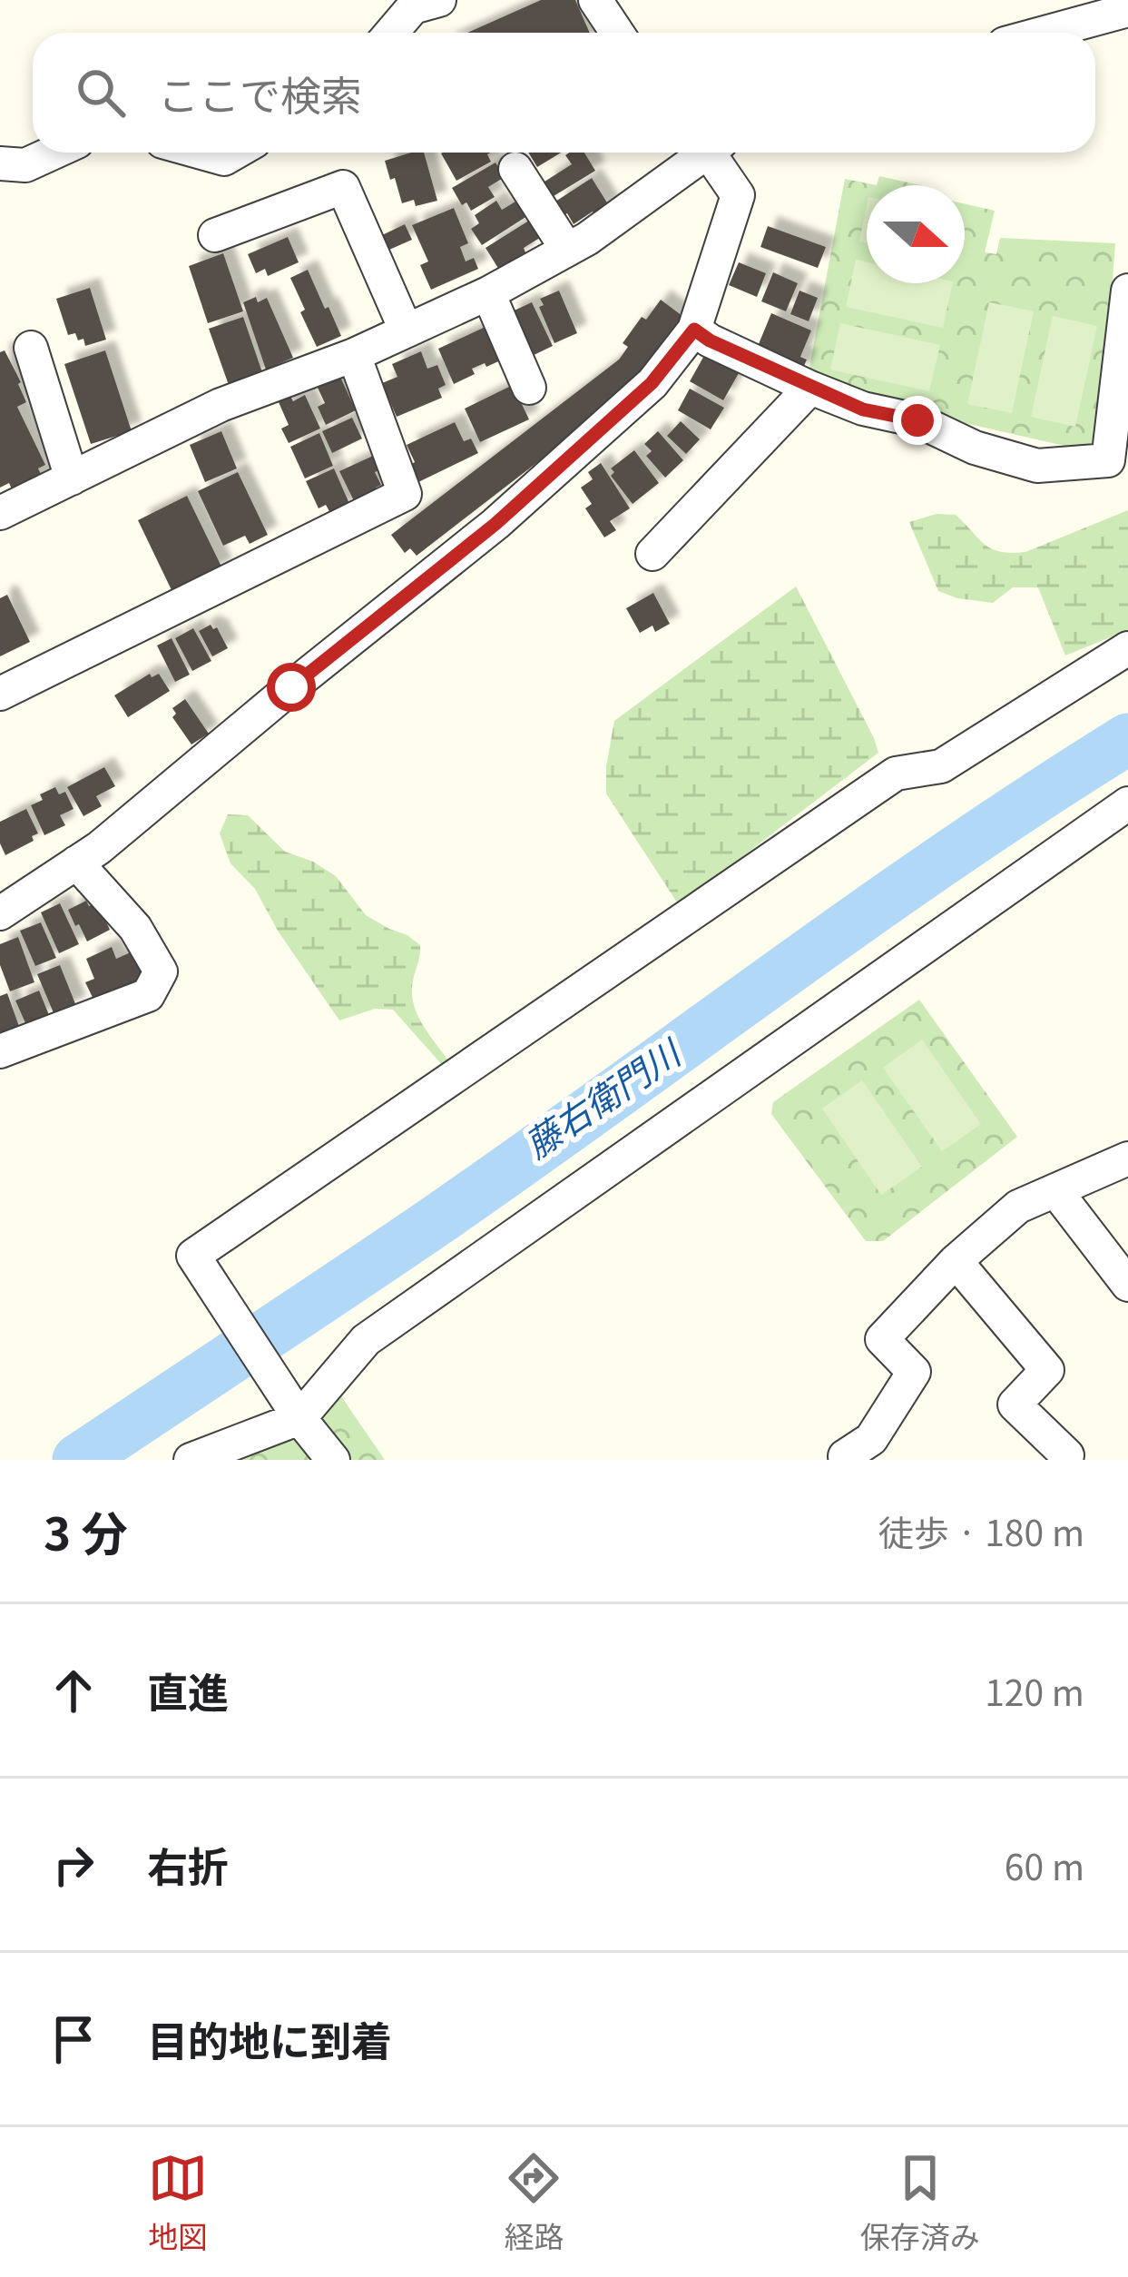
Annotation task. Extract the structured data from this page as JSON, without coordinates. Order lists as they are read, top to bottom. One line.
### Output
{"water":["藤右衛門川"],"north":"right","page":{"search":"ここで検索","heading":["3 分","徒歩 · 180 m"],"list":[["直進","120 m"],["右折","60 m"],"目的地に到着"],"nav":["地図","経路","保存済み"]}}
